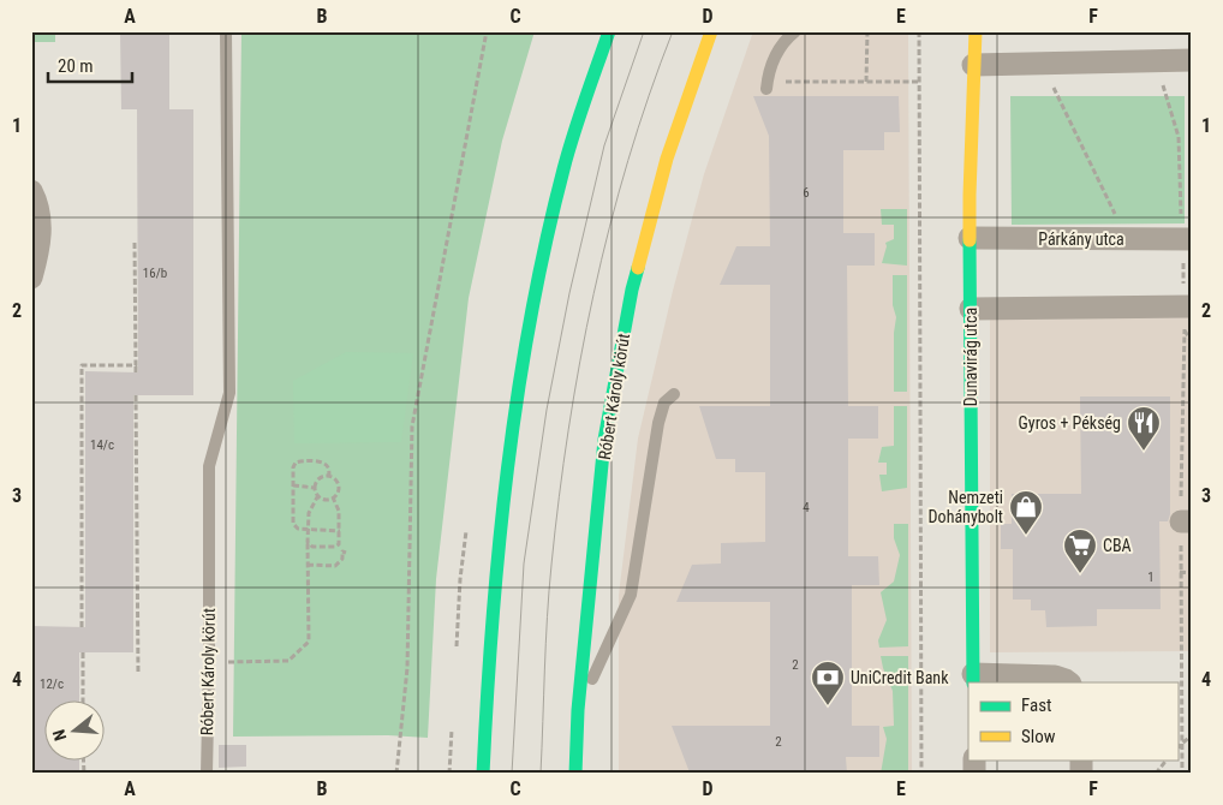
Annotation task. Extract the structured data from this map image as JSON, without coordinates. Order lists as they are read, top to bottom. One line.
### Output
{"streets":{"main road":["Dunavirág utca","Róbert Károly körút"],"street":["Párkány utca"]},"crossings":[["Párkány utca","Dunavirág utca"]],"places":{"restaurant":["Gyros + Pékség"],"shop":["Nemzeti Dohánybolt"],"supermarket":["CBA"],"bank":["UniCredit Bank"]},"house_numbers":["6","16/b","14/c","4","1","2","12/c","2"],"legend":["Fast","Slow"],"scale_bar":"20 m","north":"left","grid":{"columns":["A","B","C","D","E","F"],"rows":["1","2","3","4"]}}
